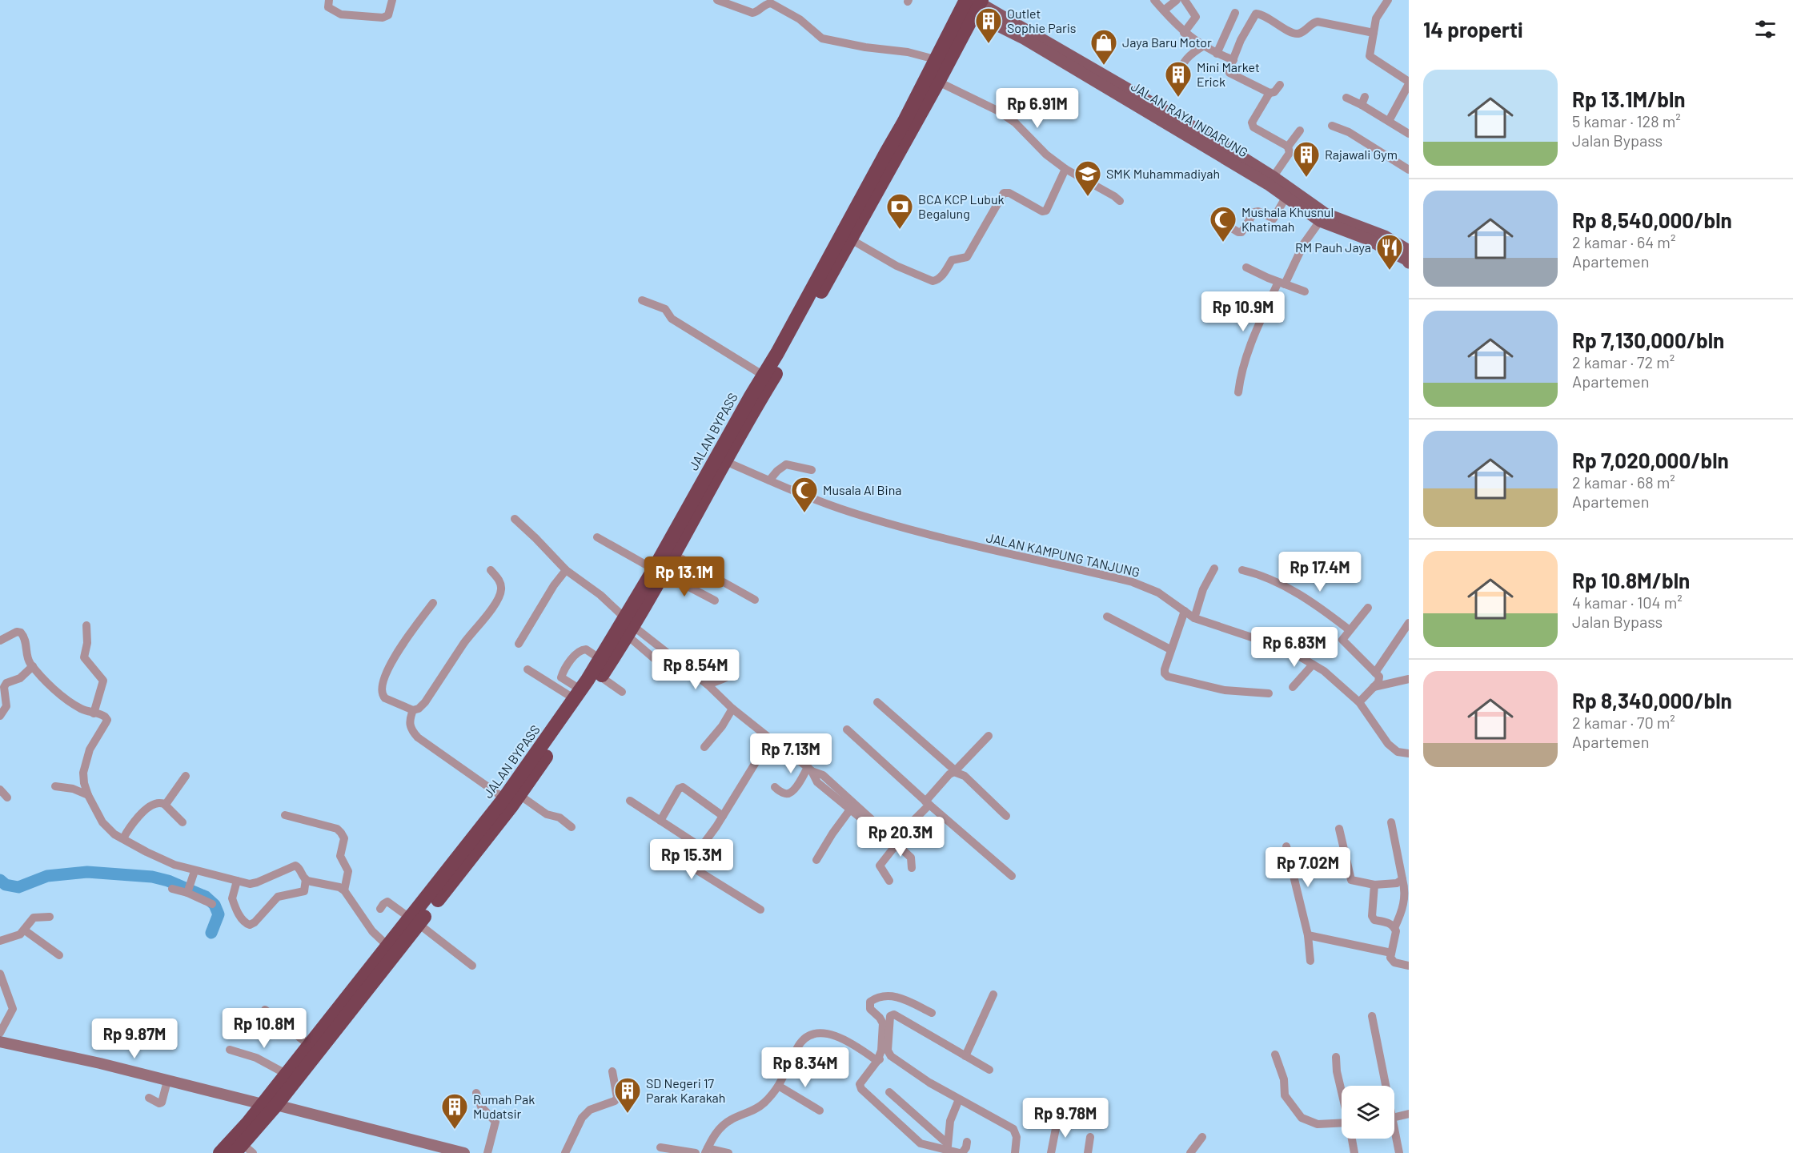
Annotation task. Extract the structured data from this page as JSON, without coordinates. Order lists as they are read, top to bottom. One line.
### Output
{"streets":{"highway":["JALAN BYPASS"],"main road":["JALAN RAYA INDARUNG"],"street":["JALAN KAMPUNG TANJUNG"]},"crossings":[["JALAN RAYA INDARUNG","JALAN BYPASS"]],"places":{"building":["Outlet Sophie Paris","Mini Market Erick","Rajawali Gym","SD Negeri 17 Parak Karakah","Rumah Pak Mudatsir"],"shop":["Jaya Baru Motor"],"school or university":["SMK Muhammadiyah"],"bank":["BCA KCP Lubuk Begalung"],"mosque":["Mushala Khusnul Khatimah","Musala Al Bina"],"restaurant":["RM Pauh Jaya"]},"page":{"heading":"14 properti","list":[{"name":"Rp 13.1M/bln","note":"5 kamar · 128 m² · Jalan Bypass"},{"name":"Rp 8,540,000/bln","note":"2 kamar · 64 m² · Apartemen"},{"name":"Rp 7,130,000/bln","note":"2 kamar · 72 m² · Apartemen"},{"name":"Rp 7,020,000/bln","note":"2 kamar · 68 m² · Apartemen"},{"name":"Rp 10.8M/bln","note":"4 kamar · 104 m² · Jalan Bypass"},{"name":"Rp 8,340,000/bln","note":"2 kamar · 70 m² · Apartemen"}],"price":["Rp 6.91M","Rp 10.9M","Rp 17.4M","Rp 13.1M","Rp 6.83M","Rp 8.54M","Rp 7.13M","Rp 20.3M","Rp 15.3M","Rp 7.02M","Rp 10.8M","Rp 9.87M","Rp 8.34M","Rp 9.78M"]}}
